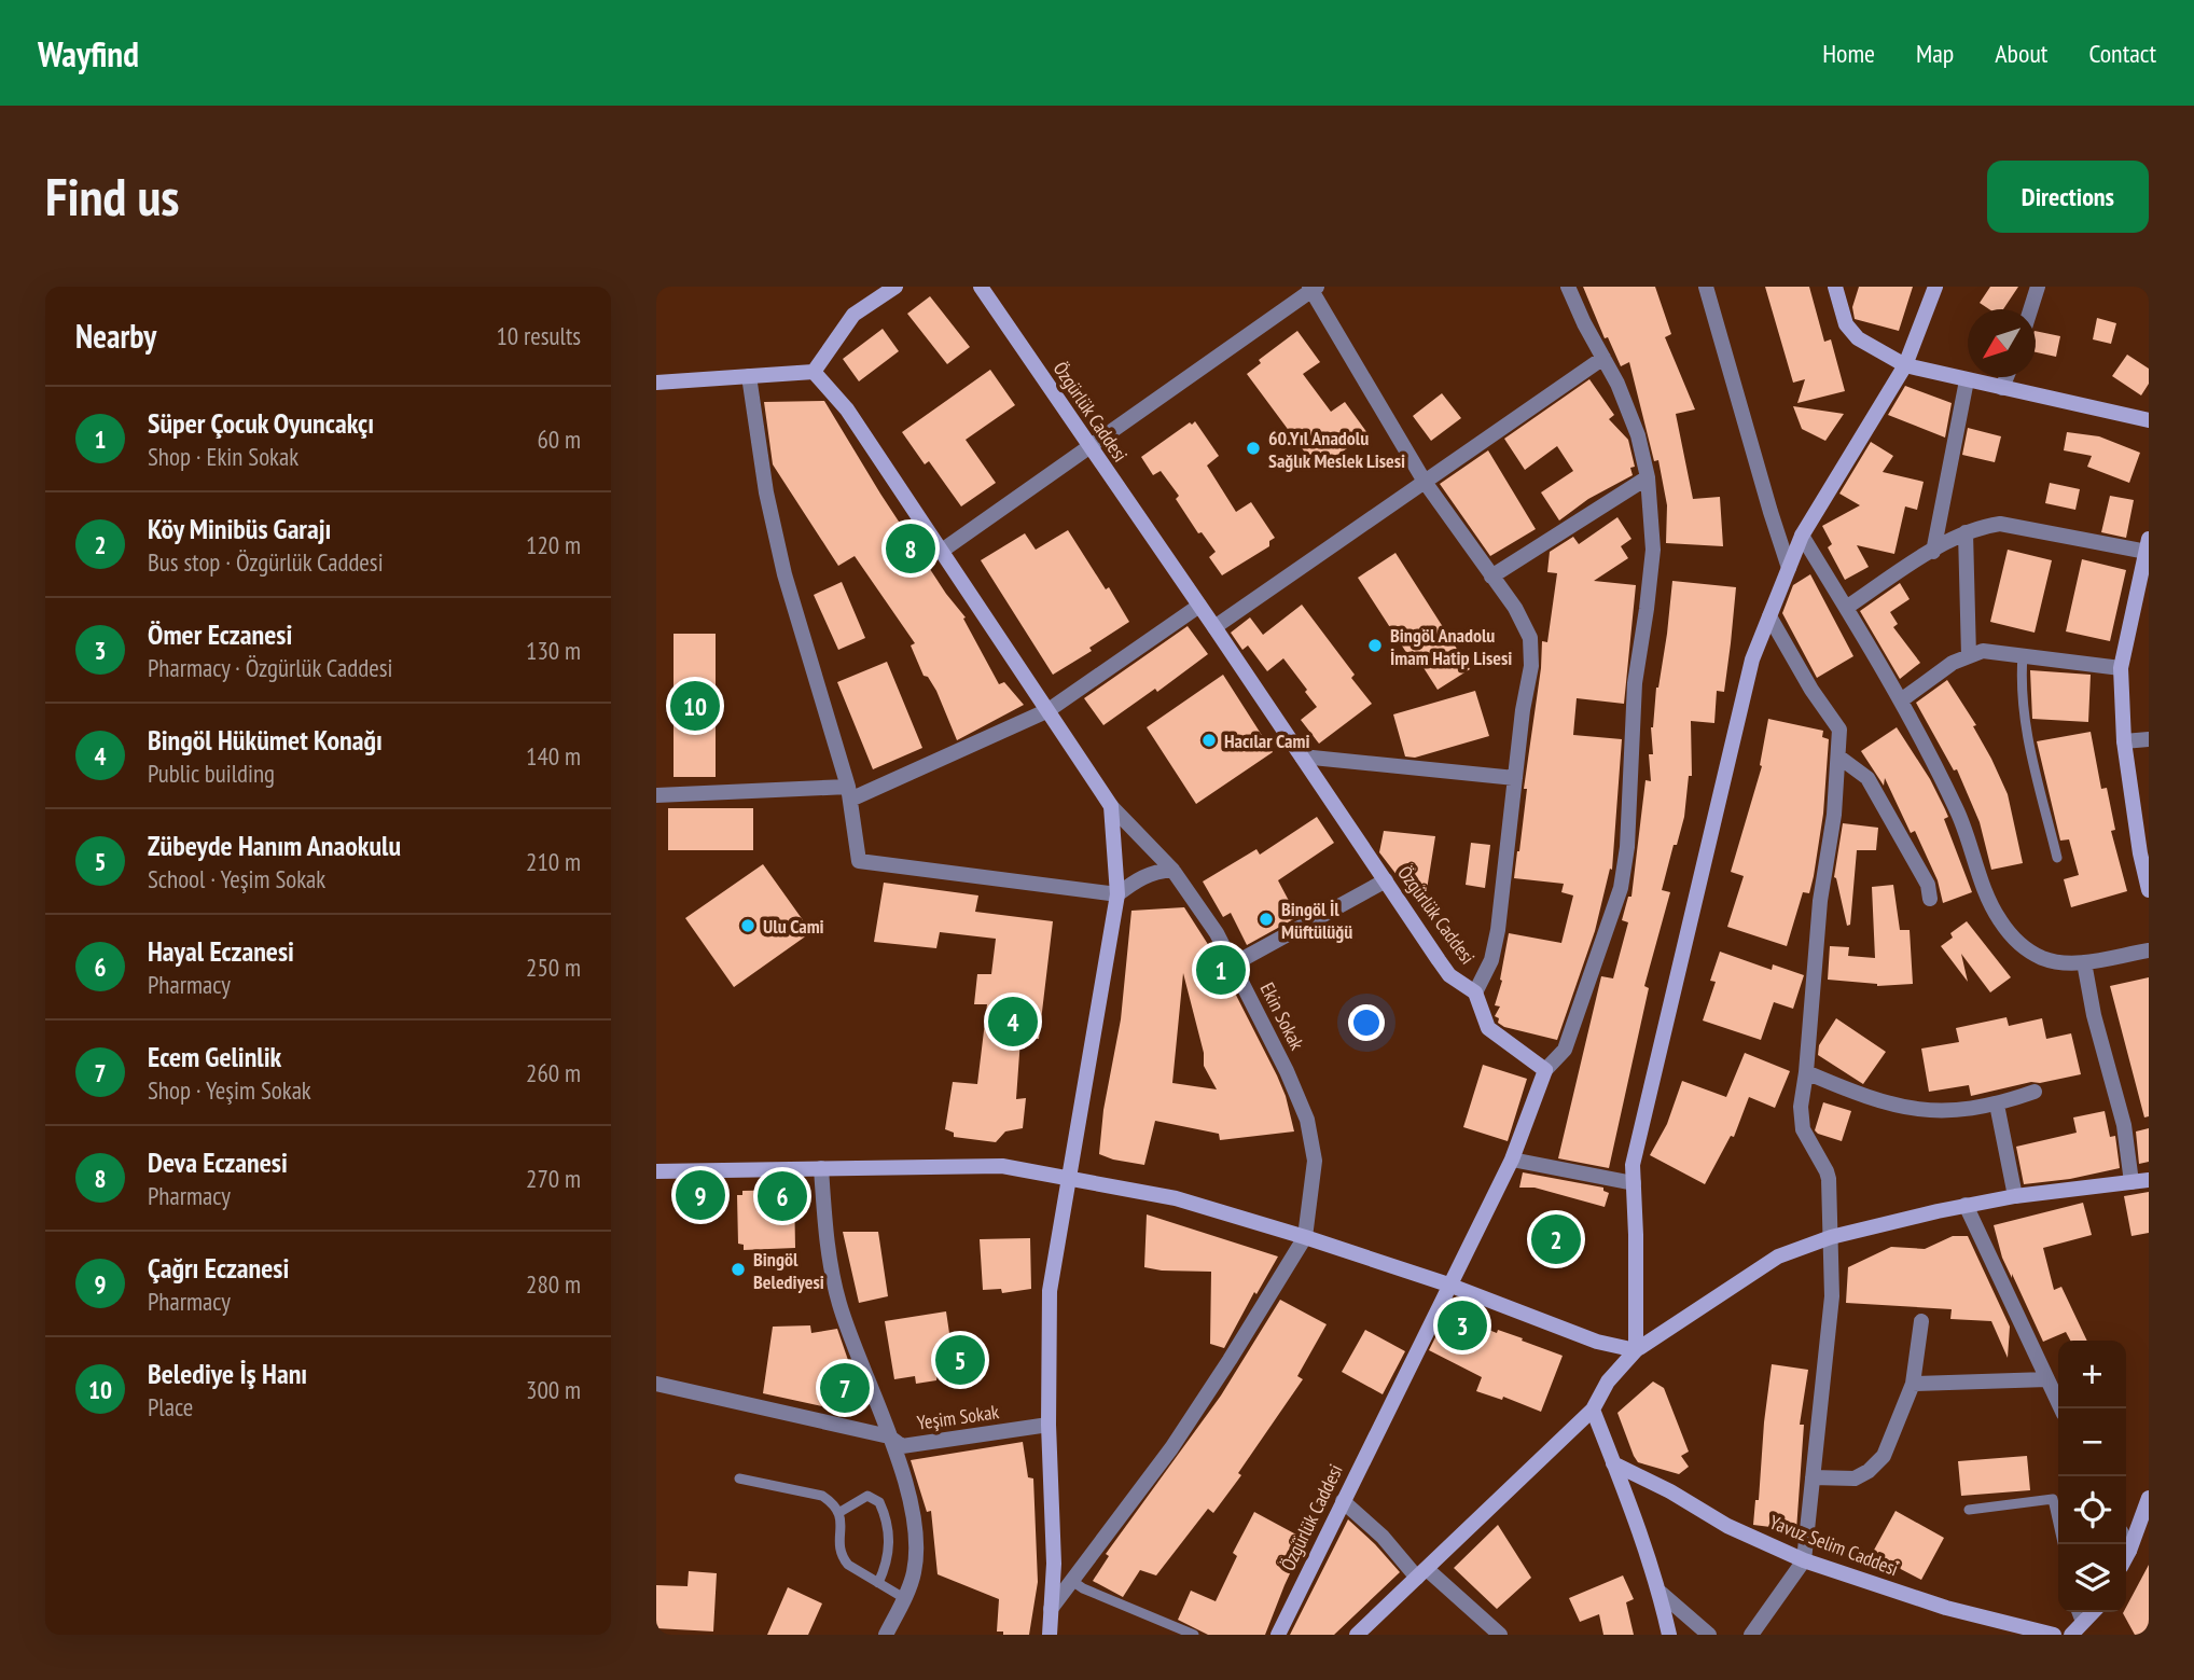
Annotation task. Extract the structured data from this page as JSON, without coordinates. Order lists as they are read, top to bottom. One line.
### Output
{"streets":{"street":["Özgürlük Caddesi","Ekin Sokak","Yeşim Sokak","Yavuz Selim Caddesi"]},"places":["60.Yıl Anadolu Sağlık Meslek Lisesi","Bingöl Anadolu İmam Hatip Lisesi","Hacılar Cami","Bingöl İl Müftülüğü","Ulu Cami","Bingöl Belediyesi"],"north":"bottom left","page":{"header":"Wayfind","nav":["Home","Map","About","Contact"],"buttons":"Directions","title":"Find us","heading":["Nearby","10 results"],"list":[{"mark":"1","name":"Süper Çocuk Oyuncakçı","note":"Shop · Ekin Sokak","value":"60 m"},{"mark":"2","name":"Köy Minibüs Garajı","note":"Bus stop · Özgürlük Caddesi","value":"120 m"},{"mark":"3","name":"Ömer Eczanesi","note":"Pharmacy · Özgürlük Caddesi","value":"130 m"},{"mark":"4","name":"Bingöl Hükümet Konağı","note":"Public building","value":"140 m"},{"mark":"5","name":"Zübeyde Hanım Anaokulu","note":"School · Yeşim Sokak","value":"210 m"},{"mark":"6","name":"Hayal Eczanesi","note":"Pharmacy","value":"250 m"},{"mark":"7","name":"Ecem Gelinlik","note":"Shop · Yeşim Sokak","value":"260 m"},{"mark":"8","name":"Deva Eczanesi","note":"Pharmacy","value":"270 m"},{"mark":"9","name":"Çağrı Eczanesi","note":"Pharmacy","value":"280 m"},{"mark":"10","name":"Belediye İş Hanı","note":"Place","value":"300 m"}],"pins":["8","10","1","4","9","6","2","3","5","7"],"map_buttons":["+","−"]}}
